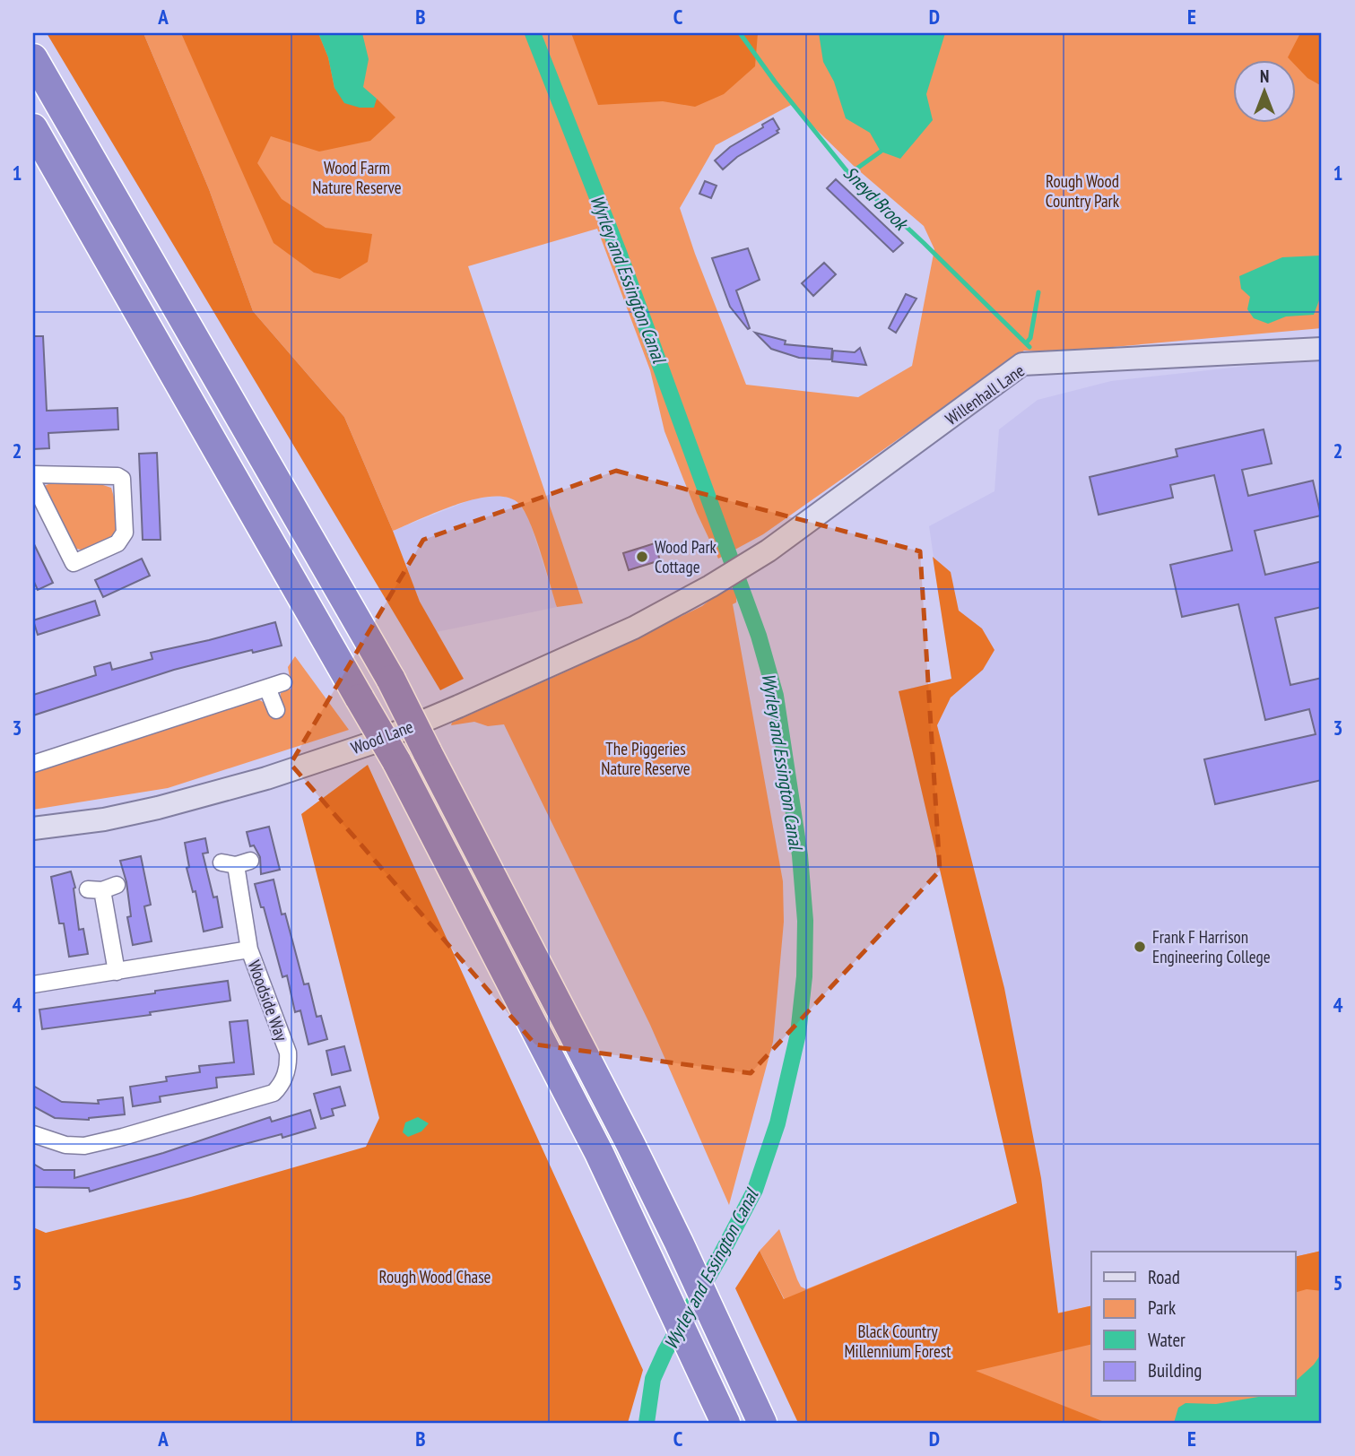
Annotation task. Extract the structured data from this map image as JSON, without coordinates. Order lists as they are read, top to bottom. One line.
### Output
{"streets":{"street":["Willenhall Lane","Wood Lane","Woodside Way"]},"crossings":[["Willenhall Lane","Wood Lane"]],"water":["Sneyd Brook","Wyrley and Essington Canal"],"parks":["Wood Farm Nature Reserve","Rough Wood Country Park","The Piggeries Nature Reserve","Rough Wood Chase","Black Country Millennium Forest"],"places":["Wood Park Cottage","Frank F Harrison Engineering College"],"legend":["Road","Park","Water","Building"],"north":"top","grid":{"columns":["A","B","C","D","E"],"rows":["1","2","3","4","5"]}}
